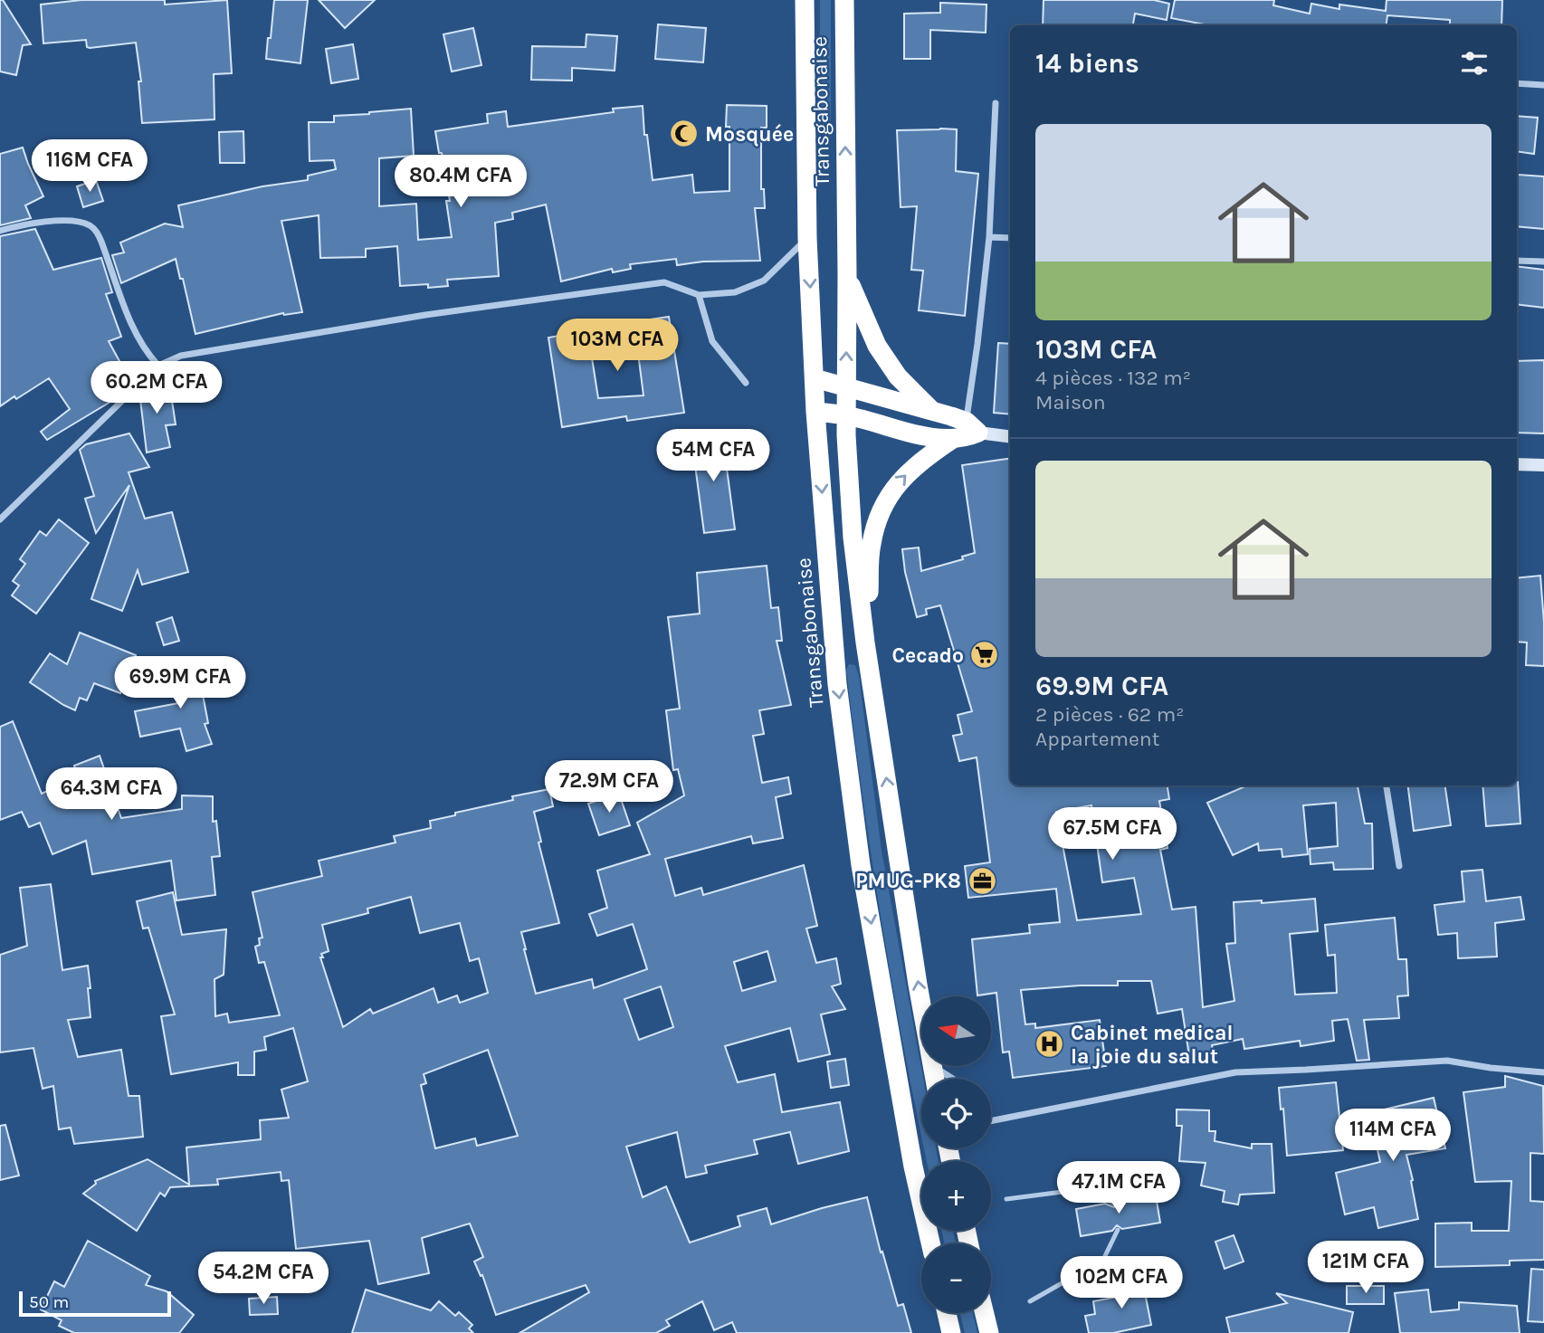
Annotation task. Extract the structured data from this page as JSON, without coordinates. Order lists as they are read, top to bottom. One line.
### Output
{"streets":{"highway":["Transgabonaise"]},"places":{"mosque":["Mosquée"],"supermarket":["Cecado"],"office":["PMUG-PK8"],"hospital":["Cabinet medical la joie du salut"]},"scale_bar":"50 m","north":"left","page":{"heading":"14 biens","list":[{"name":"103M CFA","note":"4 pièces · 132 m² · Maison"},{"name":"69.9M CFA","note":"2 pièces · 62 m² · Appartement"}],"price":["116M CFA","80.4M CFA","103M CFA","60.2M CFA","54M CFA","69.9M CFA","72.9M CFA","64.3M CFA","67.5M CFA","114M CFA","47.1M CFA","121M CFA","54.2M CFA","102M CFA"],"map_buttons":["+","−"],"scale":"50 m"}}
